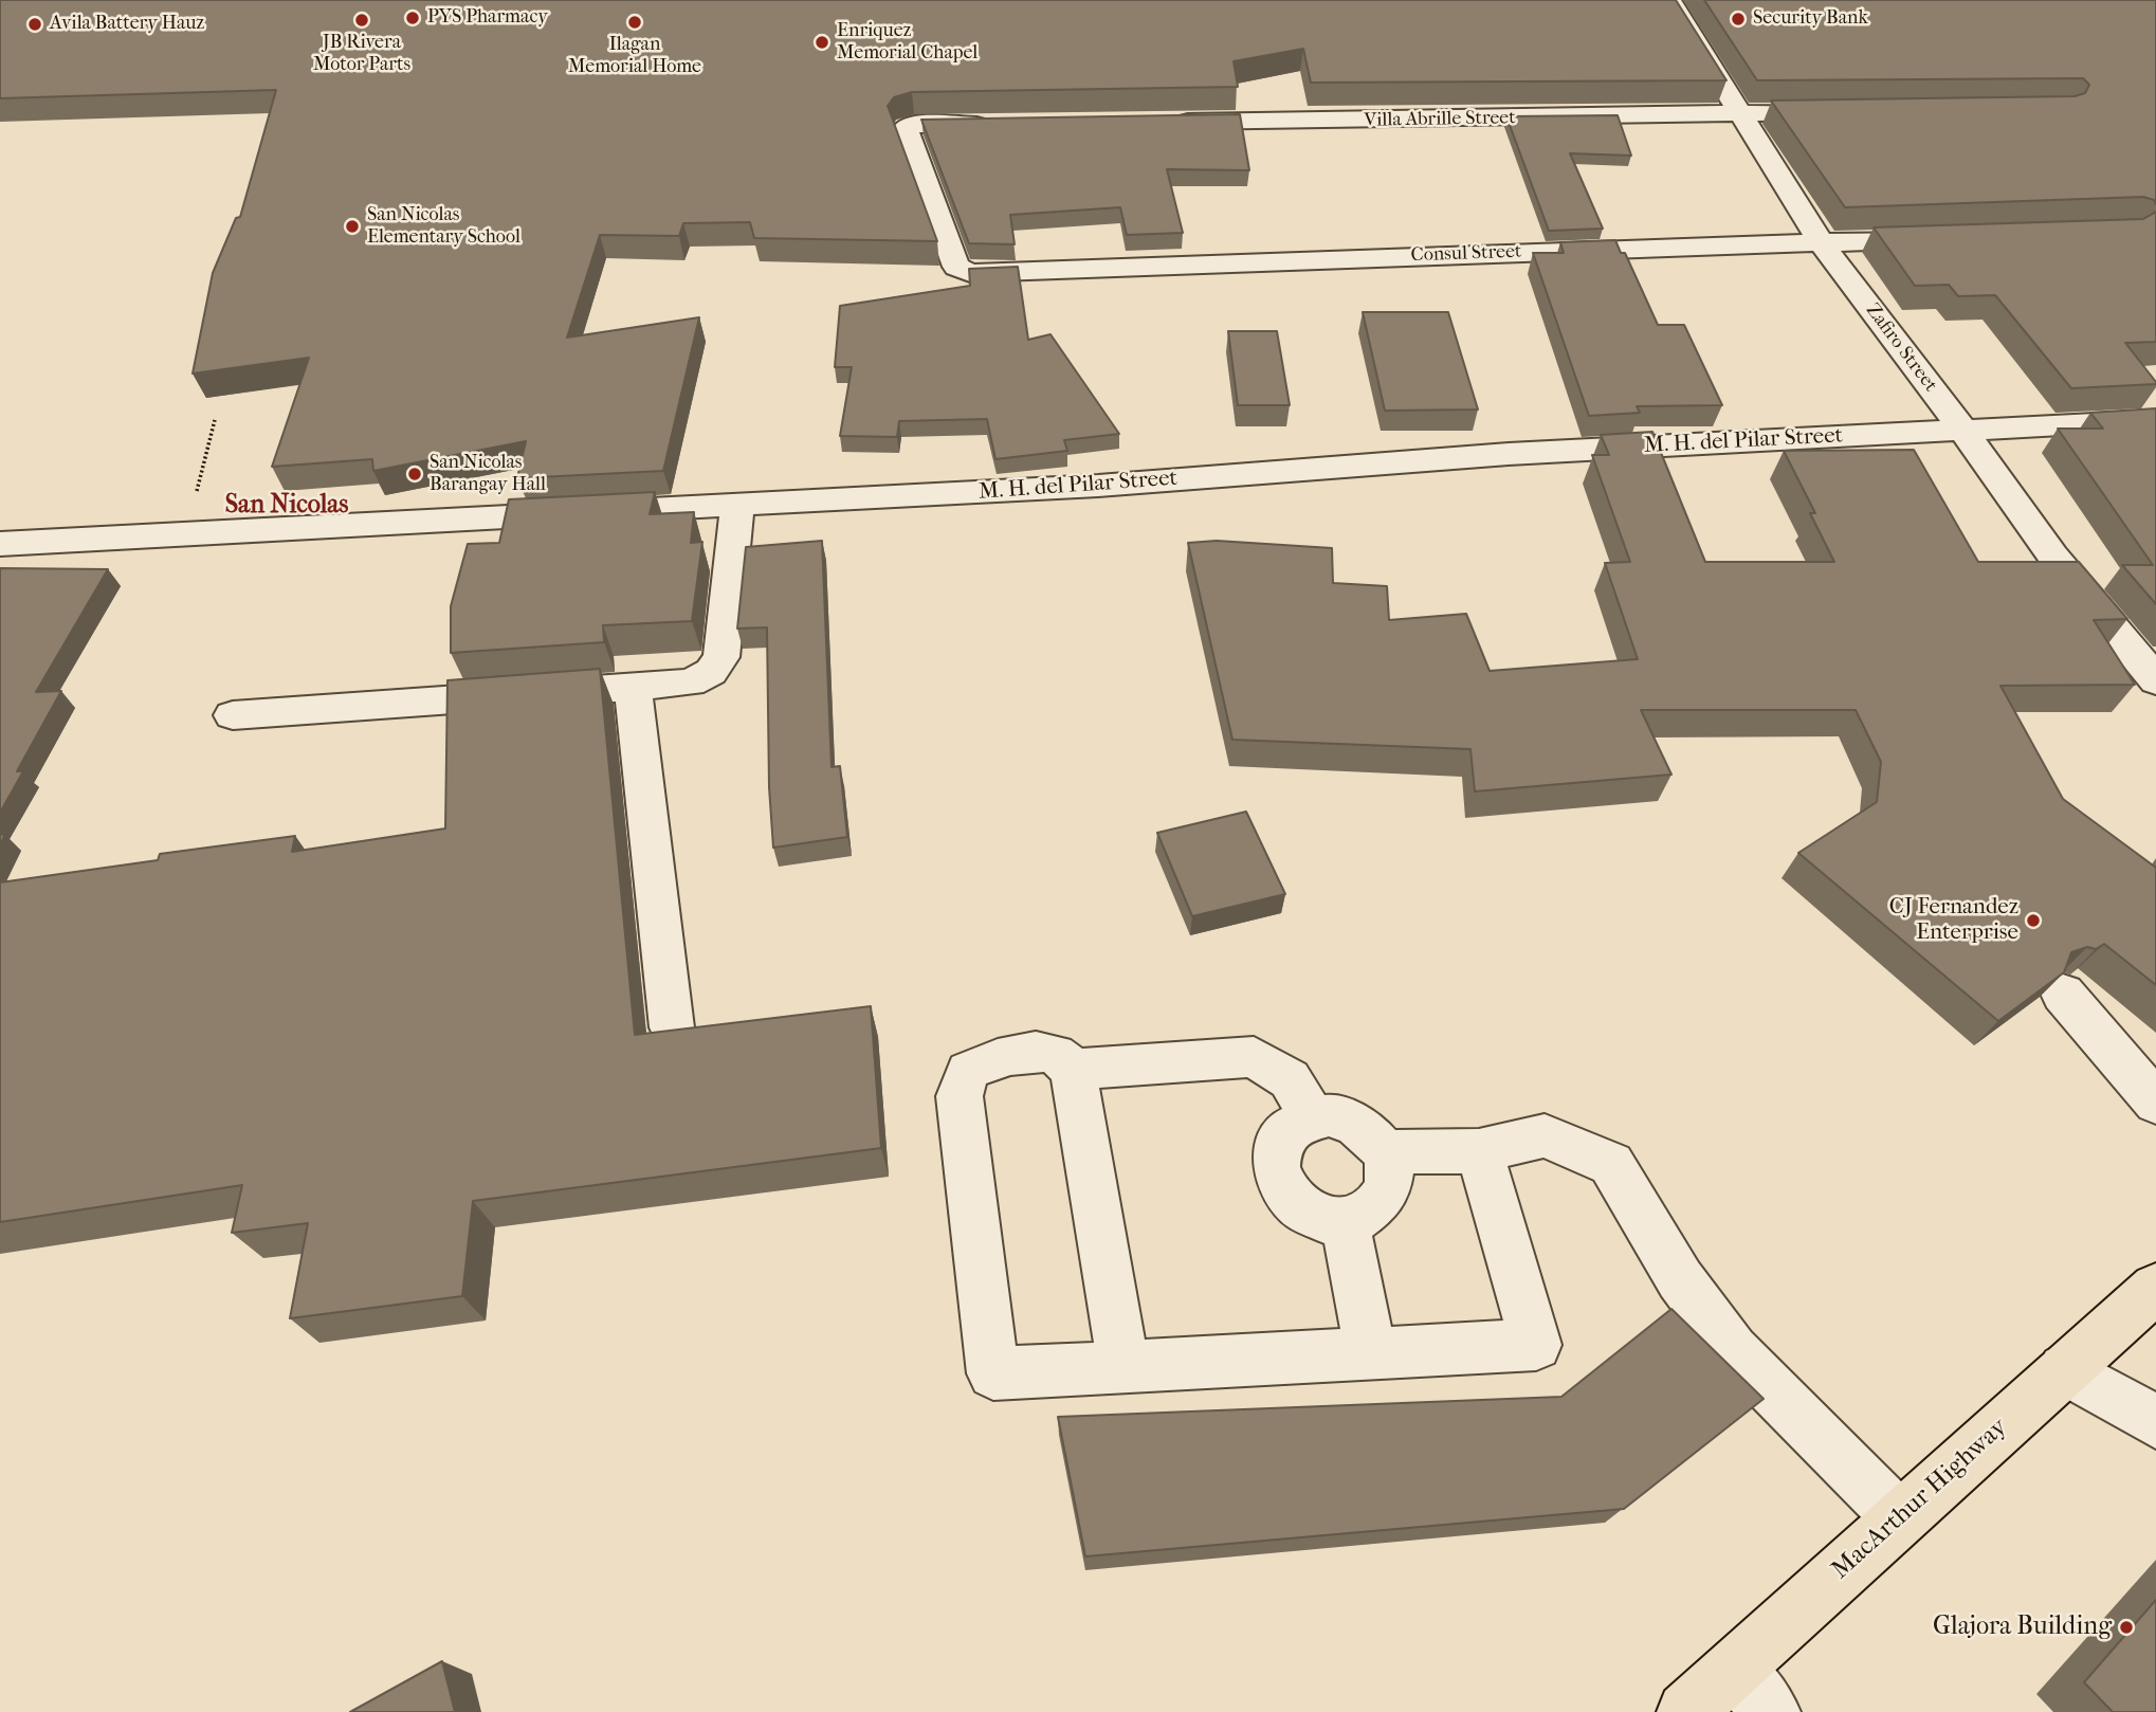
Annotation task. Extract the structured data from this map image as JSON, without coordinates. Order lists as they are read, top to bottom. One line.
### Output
{"streets":{"highway":["MacArthur Highway"],"street":["Villa Abrille Street","Consul Street","Zafiro Street","M. H. del Pilar Street"]},"crossings":[["Villa Abrille Street","Zafiro Street"],["Consul Street","Zafiro Street"],["Zafiro Street","M. H. del Pilar Street"]],"districts":["San Nicolas"],"places":["PYS Pharmacy","Security Bank","JB Rivera Motor Parts","Ilagan Memorial Home","Avila Battery Hauz","Enriquez Memorial Chapel","San Nicolas Elementary School","San Nicolas Barangay Hall","CJ Fernandez Enterprise","Glajora Building"]}
